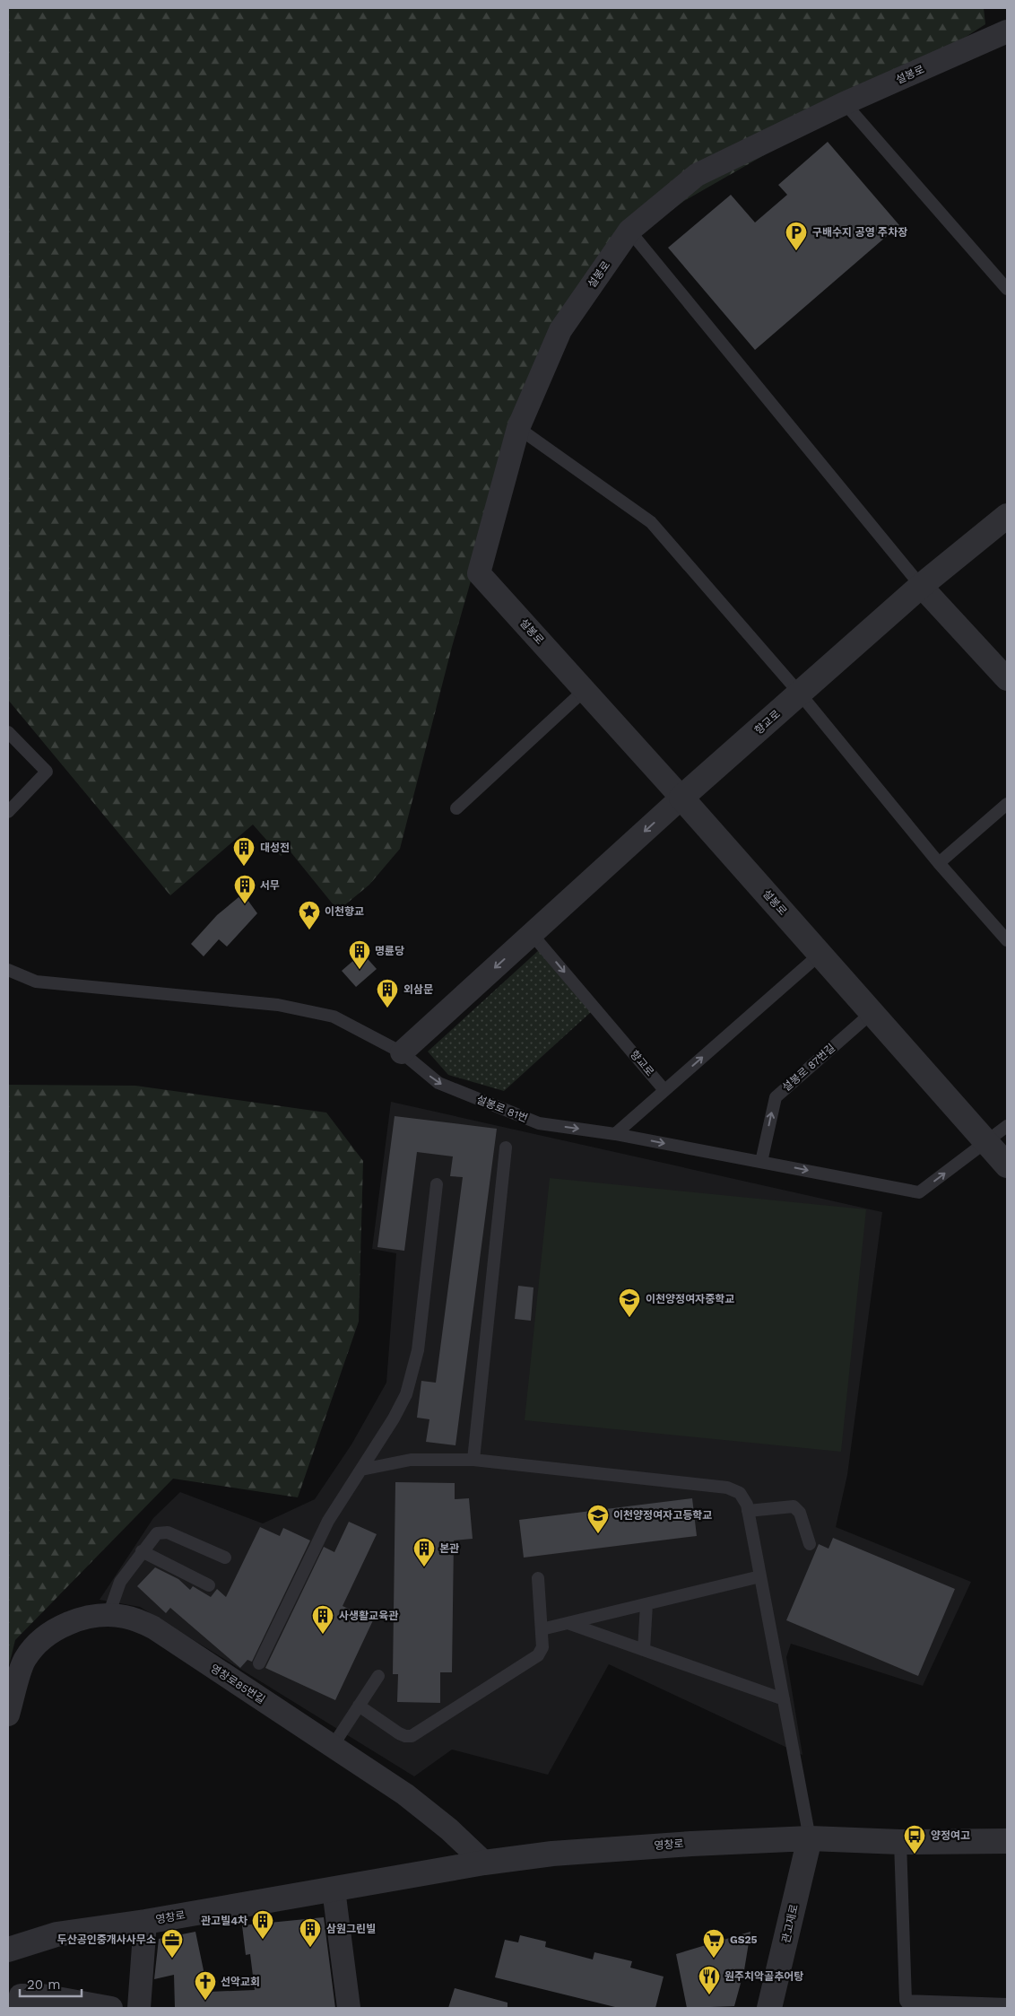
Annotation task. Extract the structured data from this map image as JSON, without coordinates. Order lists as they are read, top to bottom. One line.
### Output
{"streets":{"street":["설봉로","향교로","영창로85번길","영창로","관고재로"],"lane":["설봉로 87번길","설봉로 81번"]},"crossings":[["설봉로","향교로"],["설봉로","설봉로 87번길"],["설봉로","설봉로 81번"],["향교로","설봉로 81번"],["설봉로 87번길","설봉로 81번"],["영창로85번길","영창로"],["영창로","관고재로"]],"one_way":["설봉로 81번"],"places":{"parking":["구배수지 공영 주차장"],"building":["대성전","서무","명륜당","외삼문","본관","사생활교육관","관고빌4차","삼원그린빌"],"place":["이천향교"],"school or university":["이천양정여자중학교","이천양정여자고등학교"],"bus stop":["양정여고"],"office":["두산공인중개사사무소"],"supermarket":["GS25"],"restaurant":["원주치악골추어탕"],"church":["선악교회"]},"scale_bar":"20 m"}
